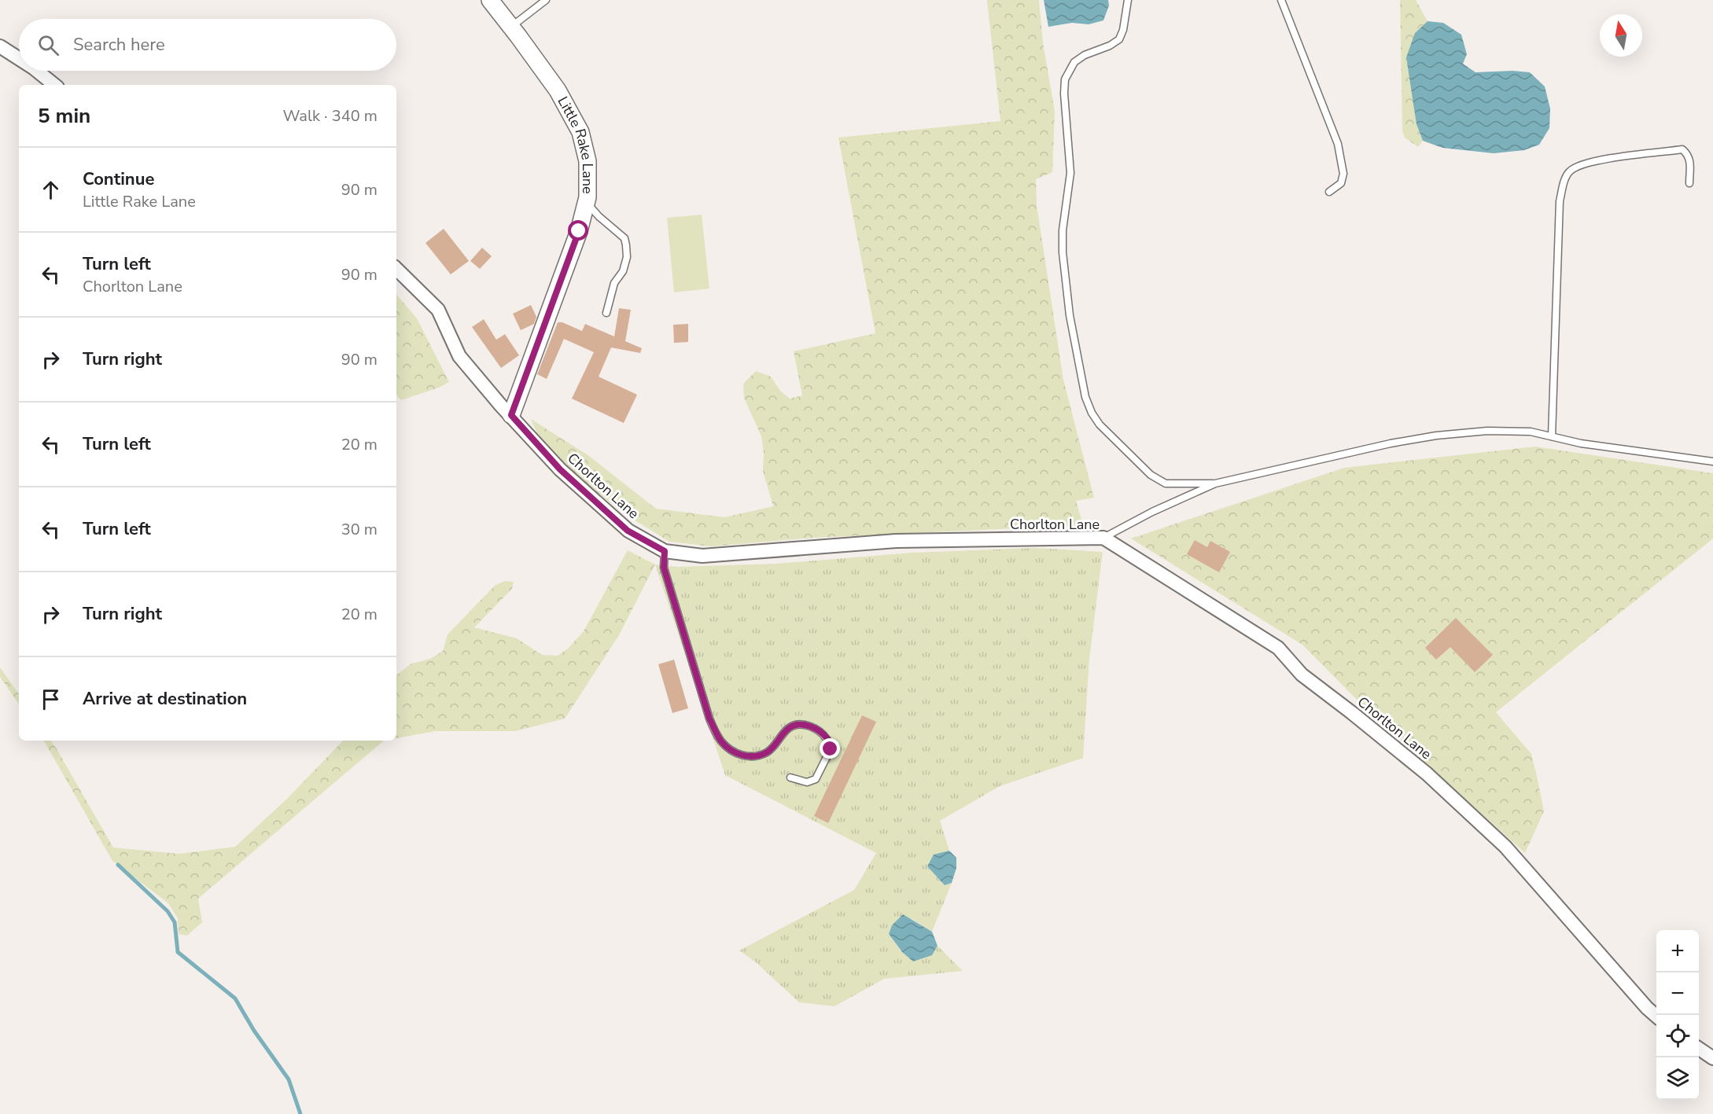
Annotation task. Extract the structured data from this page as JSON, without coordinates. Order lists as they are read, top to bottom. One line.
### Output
{"streets":{"street":["Little Rake Lane","Chorlton Lane"]},"crossings":[["Little Rake Lane","Chorlton Lane"]],"north":"top","page":{"search":"Search here","heading":["5 min","Walk · 340 m"],"list":[["Continue","Little Rake Lane","90 m"],["Turn left","Chorlton Lane","90 m"],["Turn right","90 m"],["Turn left","20 m"],["Turn left","30 m"],["Turn right","20 m"],"Arrive at destination"],"map_buttons":["+","−"]}}
